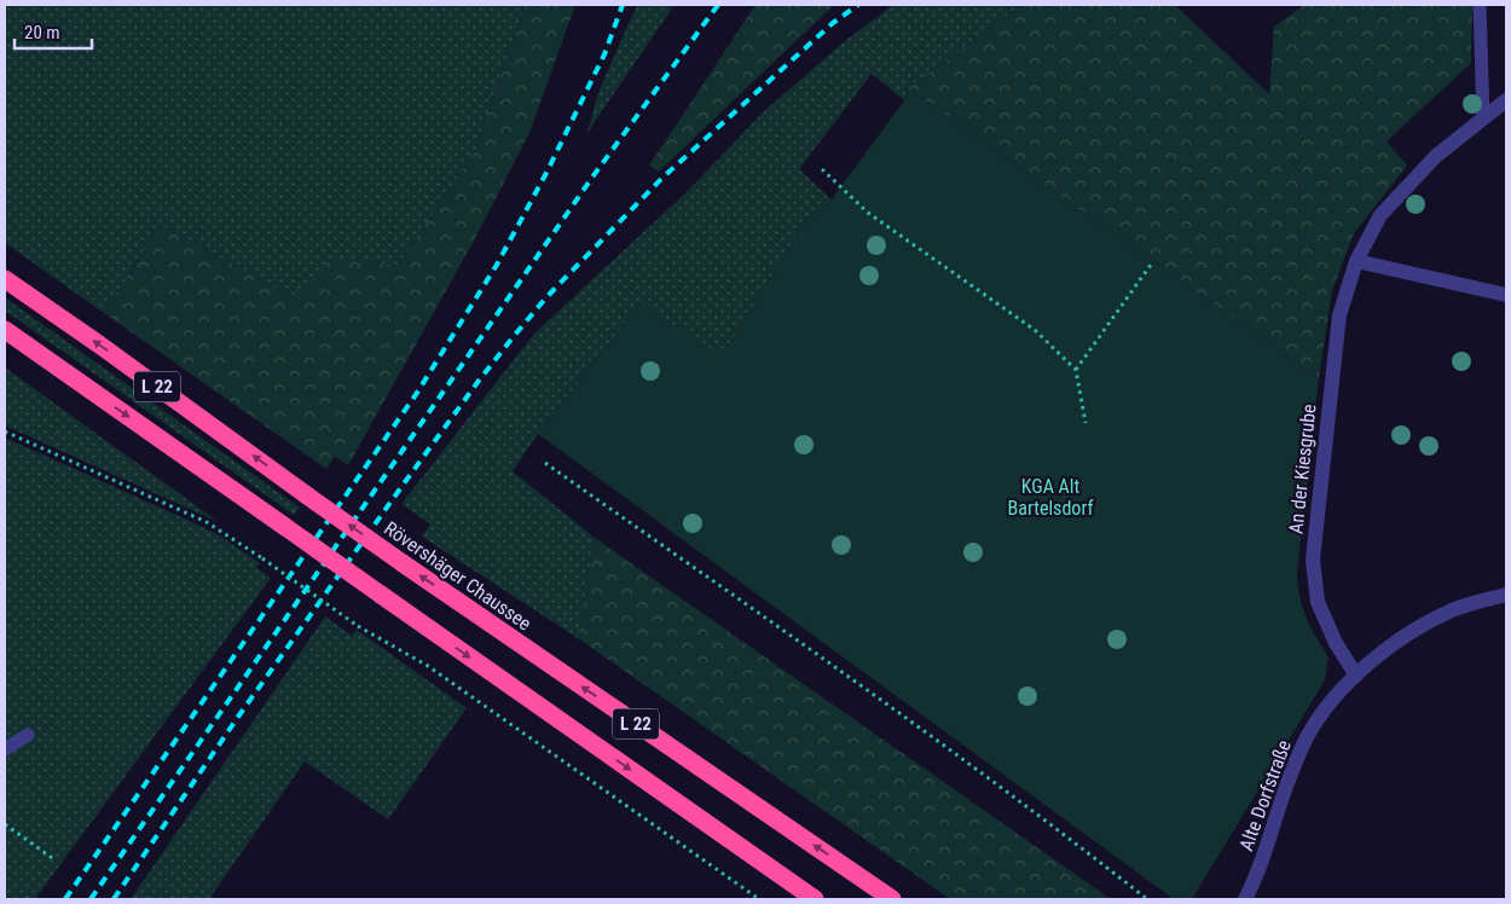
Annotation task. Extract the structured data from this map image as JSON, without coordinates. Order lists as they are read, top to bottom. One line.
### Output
{"streets":{"highway":["L 22","Rövershäger Chaussee"],"street":["An der Kiesgrube","Alte Dorfstraße"]},"crossings":[["An der Kiesgrube","Alte Dorfstraße"]],"parks":["KGA Alt Bartelsdorf"],"scale_bar":"20 m"}
